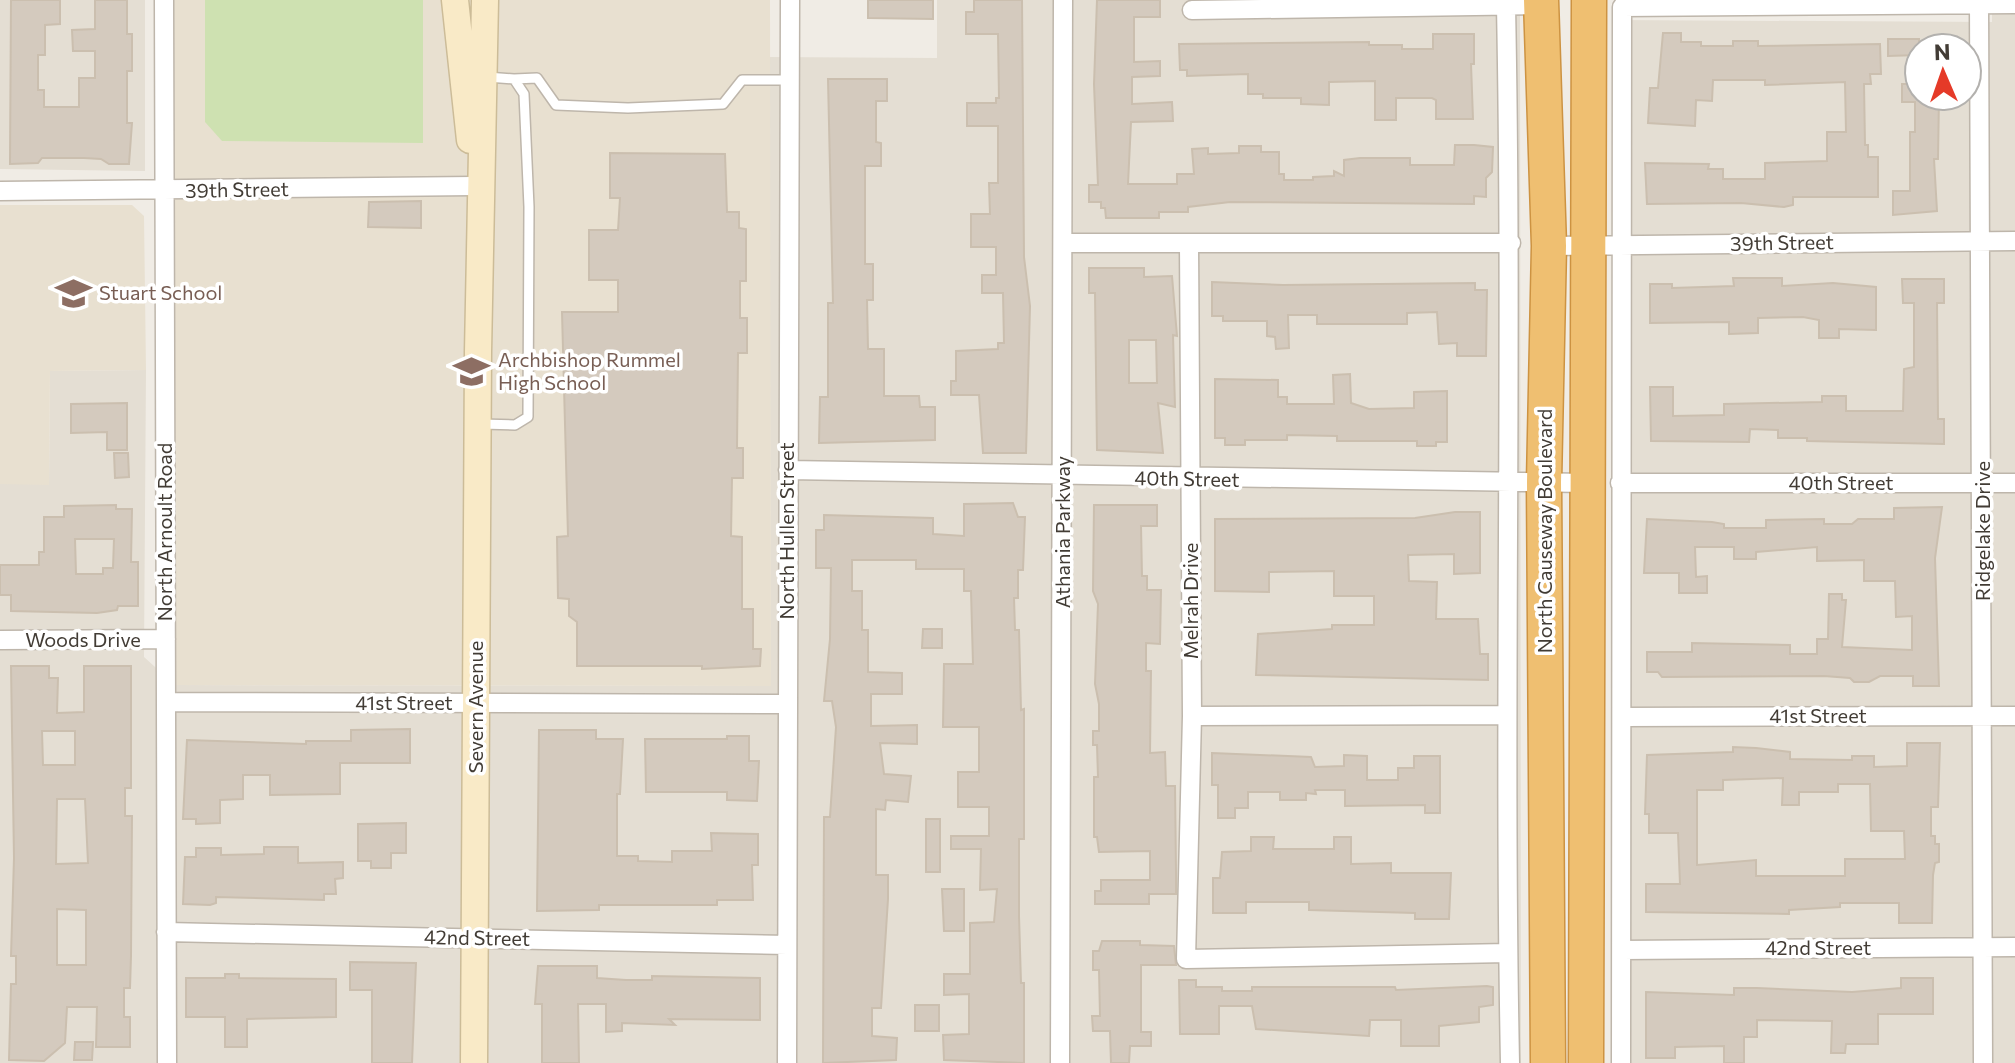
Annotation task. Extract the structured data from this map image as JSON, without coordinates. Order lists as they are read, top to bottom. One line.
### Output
{"streets":{"highway":["North Causeway Boulevard"],"street":["39th Street","40th Street","North Hullen Street","Ridgelake Drive","North Arnoult Road","Athania Parkway","Melrah Drive","Woods Drive","41st Street","Severn Avenue","42nd Street"]},"crossings":[["39th Street","North Causeway Boulevard"],["39th Street","Ridgelake Drive"],["39th Street","North Arnoult Road"],["39th Street","Severn Avenue"],["40th Street","North Hullen Street"],["40th Street","North Causeway Boulevard"],["40th Street","Ridgelake Drive"],["40th Street","Athania Parkway"],["40th Street","Melrah Drive"],["North Hullen Street","41st Street"],["North Hullen Street","42nd Street"],["North Causeway Boulevard","Melrah Drive"],["North Causeway Boulevard","41st Street"],["North Causeway Boulevard","42nd Street"],["Ridgelake Drive","41st Street"],["Ridgelake Drive","42nd Street"],["North Arnoult Road","Woods Drive"],["North Arnoult Road","41st Street"],["North Arnoult Road","42nd Street"],["41st Street","Severn Avenue"],["Severn Avenue","42nd Street"]],"places":{"school or university":["Stuart School","Archbishop Rummel High School"]},"north":"top"}
